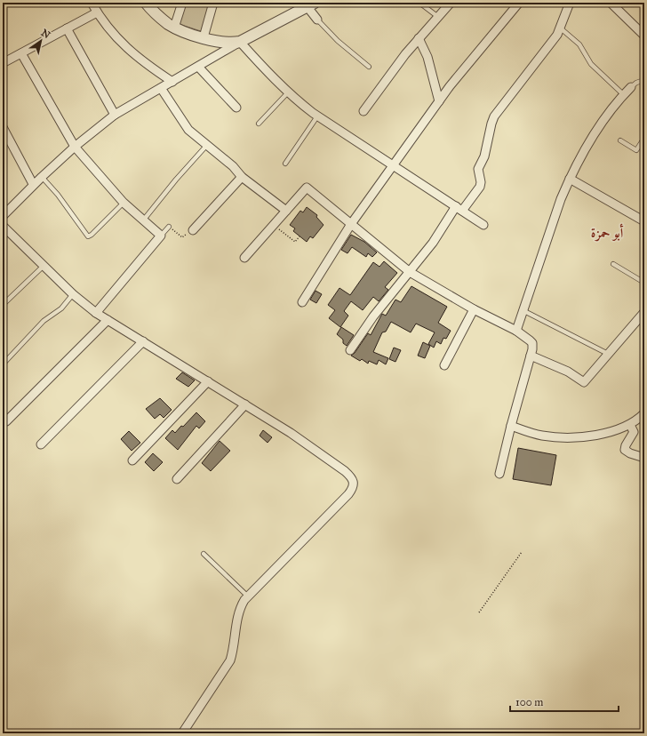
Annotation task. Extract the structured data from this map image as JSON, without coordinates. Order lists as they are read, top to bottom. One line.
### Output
{"districts":["أبو حمزة"],"scale_bar":"100 m","north":"top right"}
